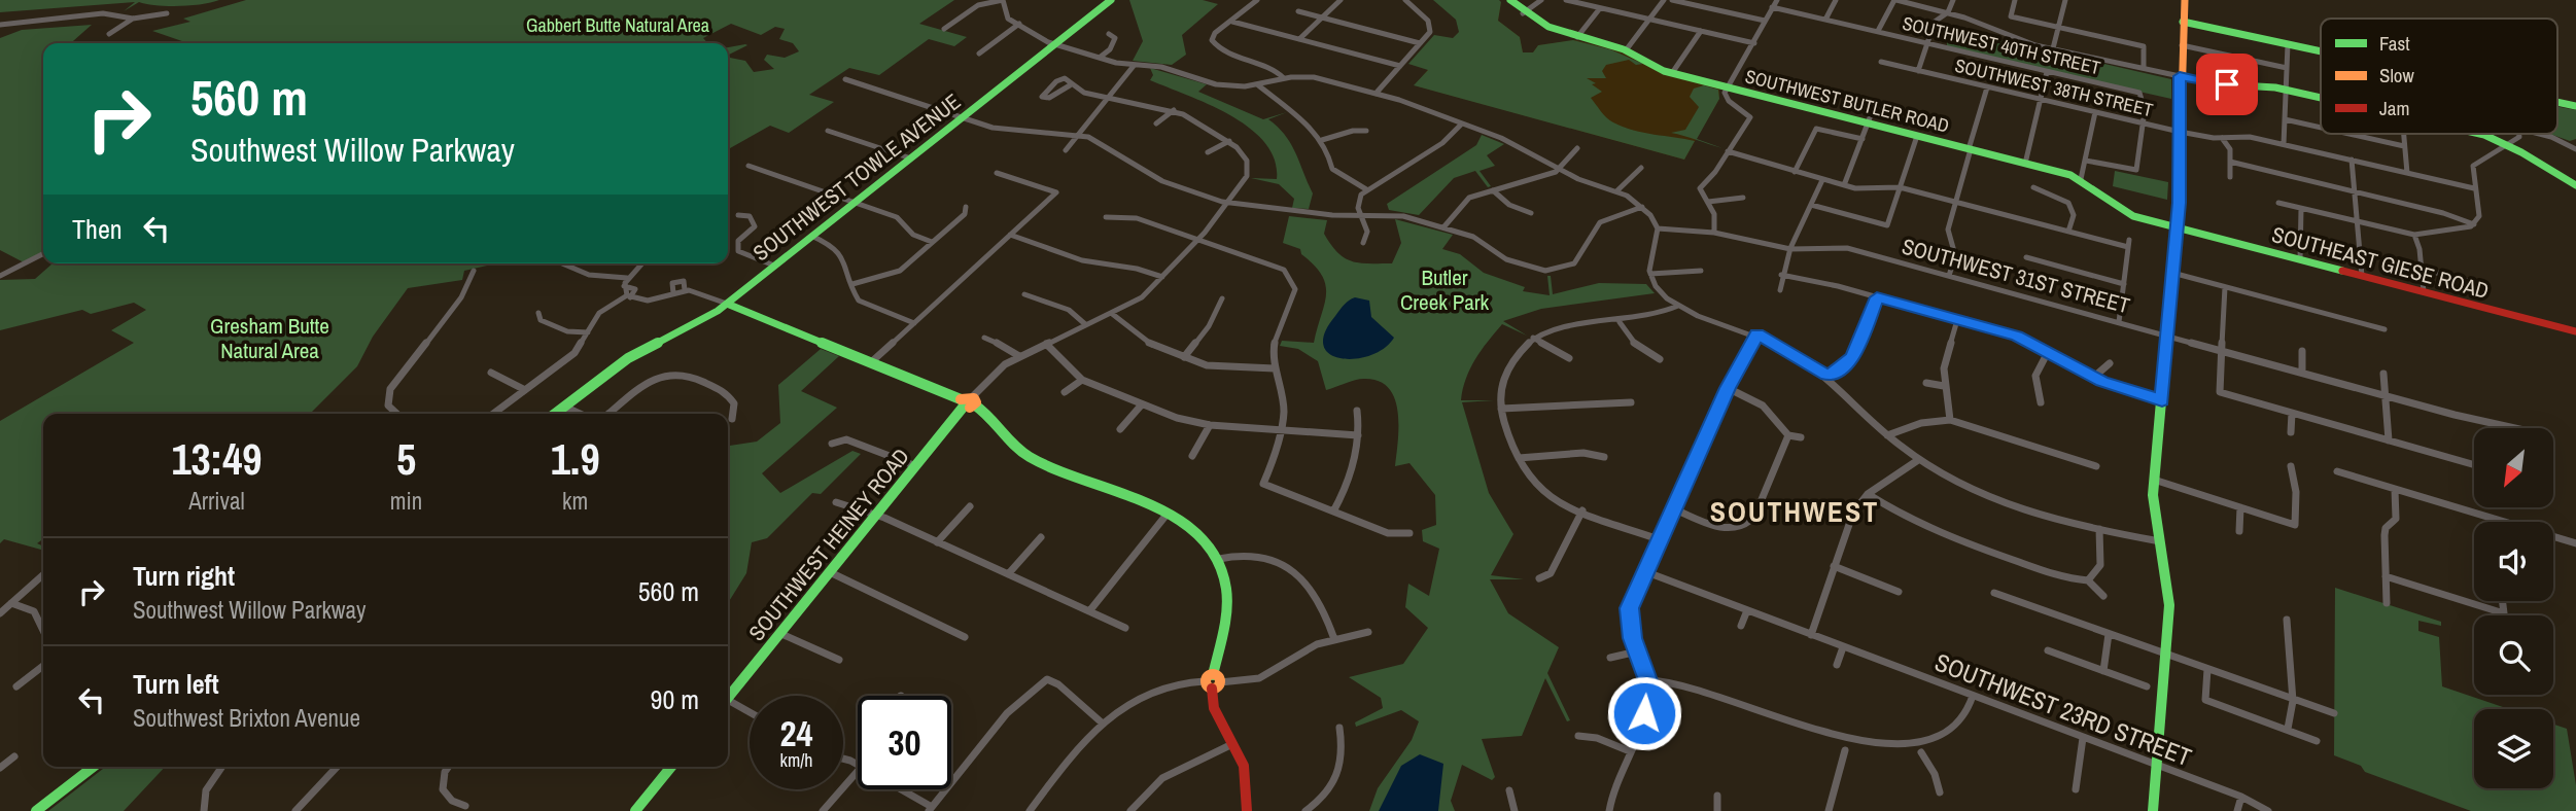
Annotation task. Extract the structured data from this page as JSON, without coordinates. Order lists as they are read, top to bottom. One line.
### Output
{"streets":{"main road":["SOUTHWEST BUTLER ROAD","SOUTHWEST TOWLE AVENUE","SOUTHEAST GIESE ROAD","SOUTHWEST HEINEY ROAD"],"street":["SOUTHWEST 40TH STREET","SOUTHWEST 38TH STREET","SOUTHWEST 31ST STREET","SOUTHWEST 23RD STREET"]},"crossings":[["SOUTHWEST 40TH STREET","SOUTHWEST 38TH STREET"],["SOUTHWEST BUTLER ROAD","SOUTHEAST GIESE ROAD"]],"districts":["SOUTHWEST"],"parks":["Gabbert Butte Natural Area","Butler Creek Park","Gresham Butte Natural Area"],"legend":["Fast","Slow","Jam"],"north":"bottom left","page":{"turn":["560 m","Southwest Willow Parkway"],"then":"Then","eta":["13:49","Arrival","5","min","1.9","km"],"list":[{"name":"Turn right","note":"Southwest Willow Parkway","value":"560 m"},{"name":"Turn left","note":"Southwest Brixton Avenue","value":"90 m"}],"speed":"24 km/h","limit":"30"}}
